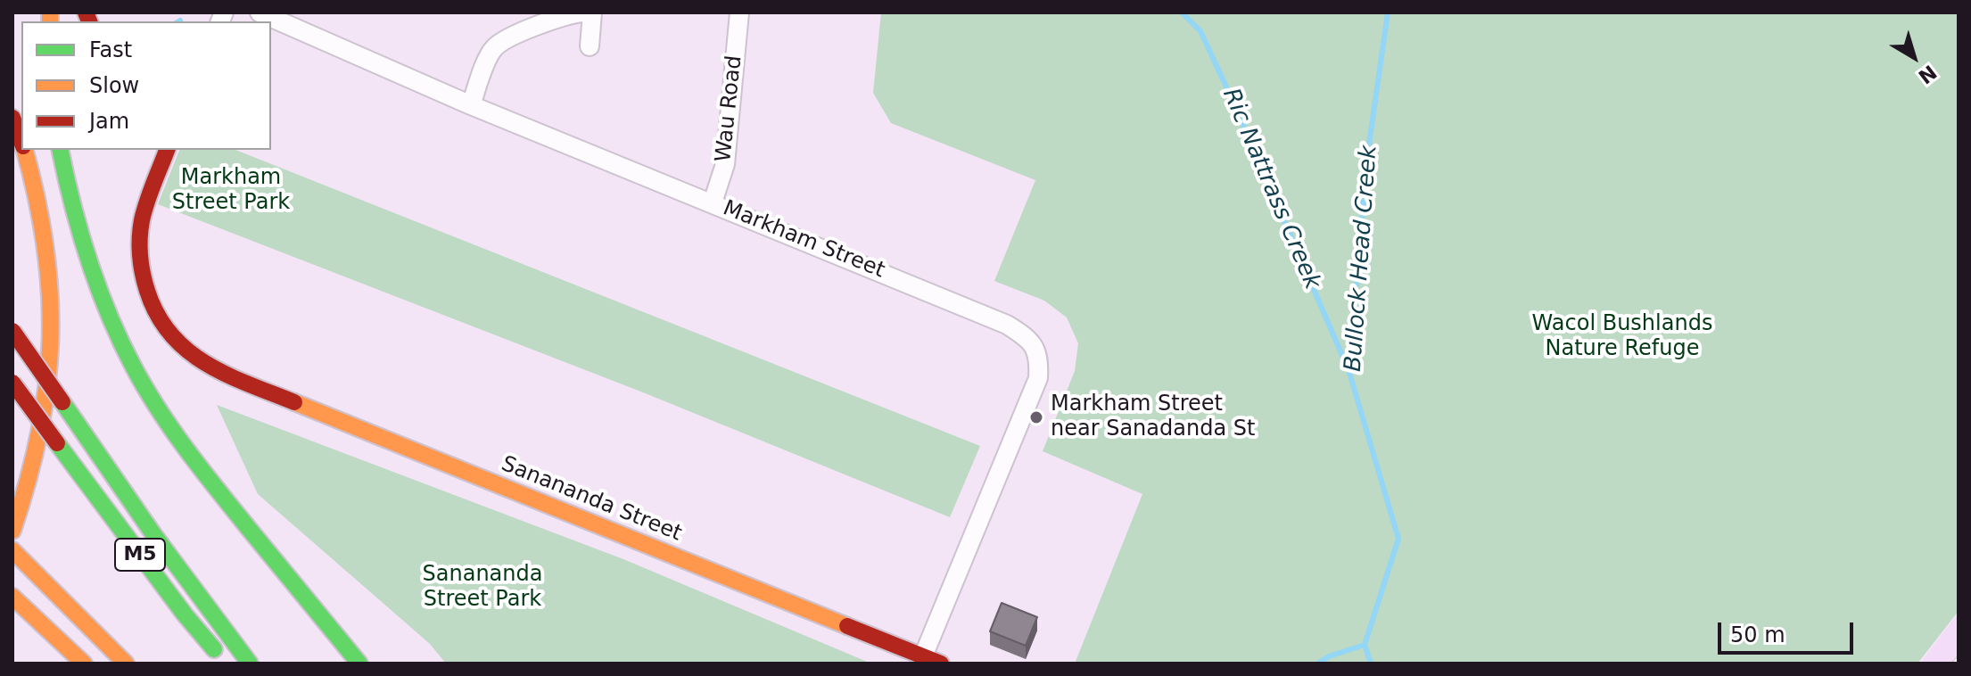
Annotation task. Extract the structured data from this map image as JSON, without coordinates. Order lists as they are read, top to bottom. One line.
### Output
{"streets":{"main road":["Sanananda Street","M5"],"street":["Wau Road","Markham Street"]},"crossings":[["Wau Road","Markham Street"],["Markham Street","Sanananda Street"]],"water":["Ric Nattrass Creek","Bullock Head Creek"],"parks":["Markham Street Park","Wacol Bushlands Nature Refuge","Sanananda Street Park"],"places":["Markham Street near Sanadanda St"],"legend":["Fast","Slow","Jam"],"scale_bar":"50 m","north":"bottom right"}
